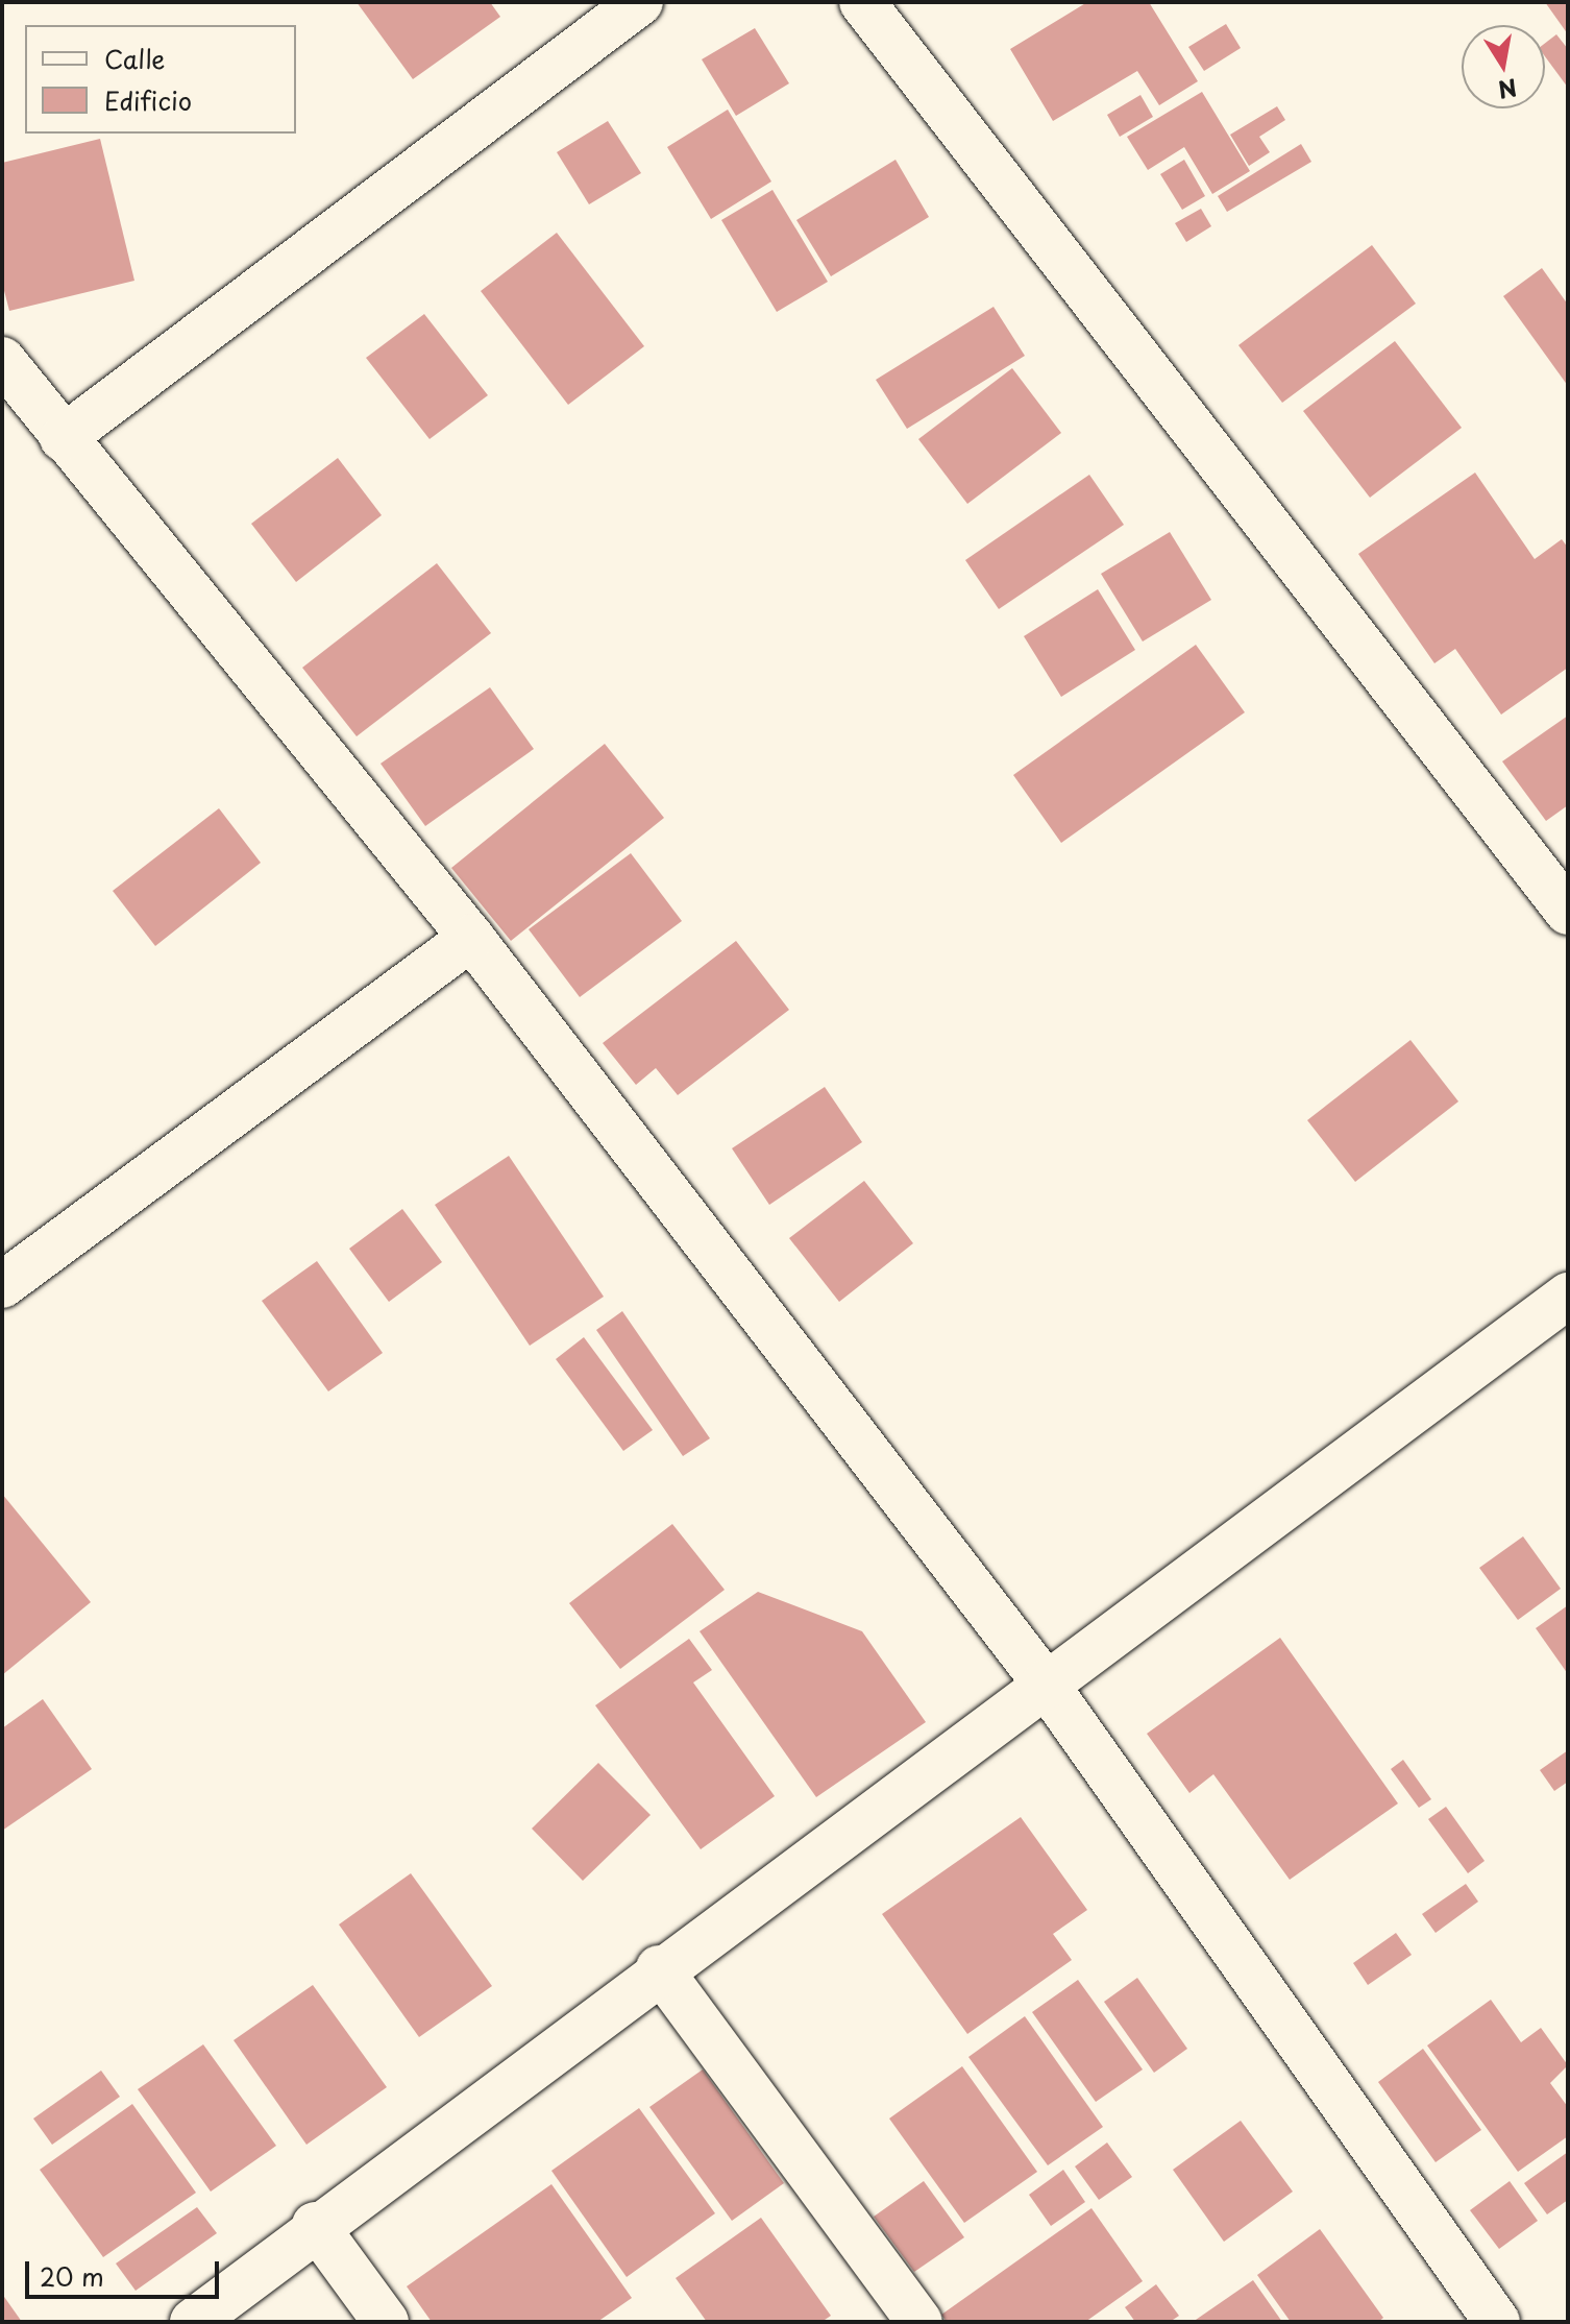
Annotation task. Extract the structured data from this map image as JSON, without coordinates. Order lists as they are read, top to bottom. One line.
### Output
{"legend":["Calle","Edificio"],"scale_bar":"20 m","north":"bottom"}
